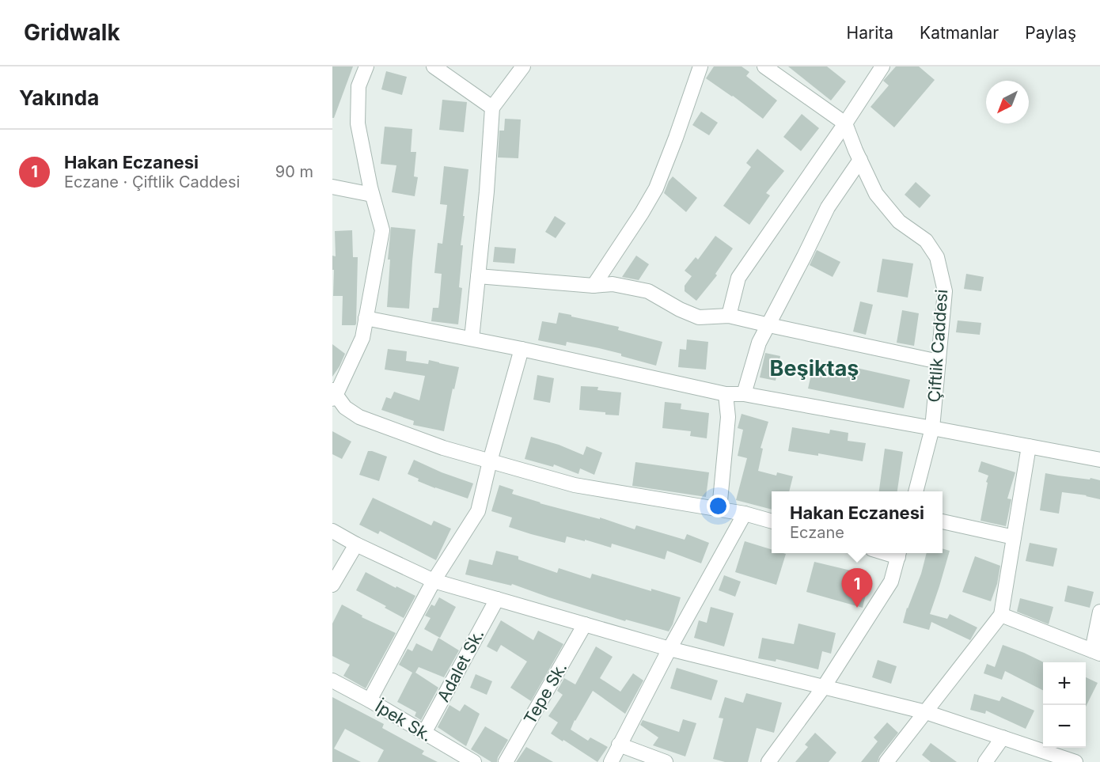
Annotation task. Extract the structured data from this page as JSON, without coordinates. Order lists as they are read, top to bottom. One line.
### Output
{"streets":{"street":["Çiftlik Caddesi","Adalet Sk.","Tepe Sk.","İpek Sk."]},"crossings":[["Adalet Sk.","İpek Sk."]],"districts":["Beşiktaş"],"north":"bottom left","page":{"header":"Gridwalk","nav":["Harita","Katmanlar","Paylaş"],"heading":"Yakında","list":[{"mark":"1","name":"Hakan Eczanesi","note":"Eczane · Çiftlik Caddesi","value":"90 m"}],"popup":["Hakan Eczanesi","Eczane"],"pins":"1","map_buttons":["+","−"]}}
